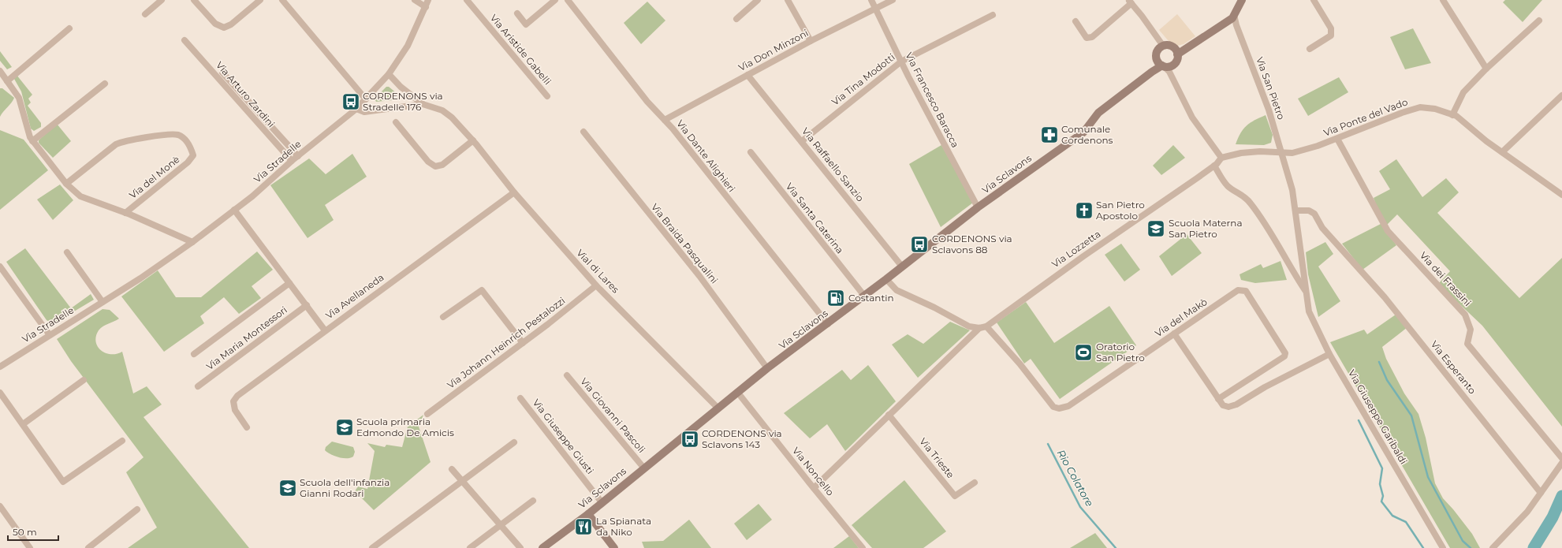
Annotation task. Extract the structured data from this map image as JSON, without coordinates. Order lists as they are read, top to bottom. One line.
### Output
{"streets":{"street":["Via Aristide Gabelli","Via Don Minzoni","Via Tina Modotti","Via San Pietro","Via Arturo Zardini","Via Francesco Baracca","Via Ponte del Vado","Via Dante Alighieri","Via Stradelle","Via Raffaello Sanzio","Via Sclavons","Via del Monè","Via Santa Caterina","Via Braida Pasqualini","Via Lozzetta","Vial di Lares","Via dei Frassini","Via Avellaneda","Via del Makò","Via Maria Montessori","Via Johann Heinrich Pestalozzi","Via Esperanto","Via Giovanni Pascoli","Via Giuseppe Garibaldi","Via Giuseppe Giusti","Via Trieste","Via Noncello"]},"crossings":[["Via Don Minzoni","Via Francesco Baracca"],["Via Don Minzoni","Via Dante Alighieri"],["Via Don Minzoni","Via Raffaello Sanzio"],["Via Tina Modotti","Via Francesco Baracca"],["Via Tina Modotti","Via Raffaello Sanzio"],["Via San Pietro","Via Ponte del Vado"],["Via San Pietro","Via Esperanto"],["Via San Pietro","Via Giuseppe Garibaldi"],["Via Arturo Zardini","Via Stradelle"],["Via Francesco Baracca","Via Sclavons"],["Via Ponte del Vado","Via dei Frassini"],["Via Dante Alighieri","Via Sclavons"],["Via Stradelle","Via del Monè"],["Via Stradelle","Vial di Lares"],["Via Raffaello Sanzio","Via Sclavons"],["Via Sclavons","Via Santa Caterina"],["Via Sclavons","Via Braida Pasqualini"],["Via Sclavons","Via Lozzetta"],["Via Sclavons","Vial di Lares"],["Via Sclavons","Via Giovanni Pascoli"],["Via Sclavons","Via Giuseppe Giusti"],["Via Sclavons","Via Noncello"],["Via Lozzetta","Via del Makò"],["Via Lozzetta","Via Giuseppe Garibaldi"],["Vial di Lares","Via Avellaneda"],["Vial di Lares","Via Johann Heinrich Pestalozzi"],["Via Esperanto","Via Giuseppe Garibaldi"]],"water":["Rio Colatore"],"places":{"bus stop":["CORDENONS via Stradelle 176","CORDENONS via Sclavons 88","CORDENONS via Sclavons 143"],"pharmacy":["Comunale Cordenons"],"church":["San Pietro Apostolo"],"school or university":["Scuola Materna San Pietro","Scuola primaria Edmondo De Amicis","Scuola dell'infanzia Gianni Rodari"],"fuel station":["Costantin"],"sports":["Oratorio San Pietro"],"restaurant":["La Spianata da Niko"]},"scale_bar":"50 m"}
